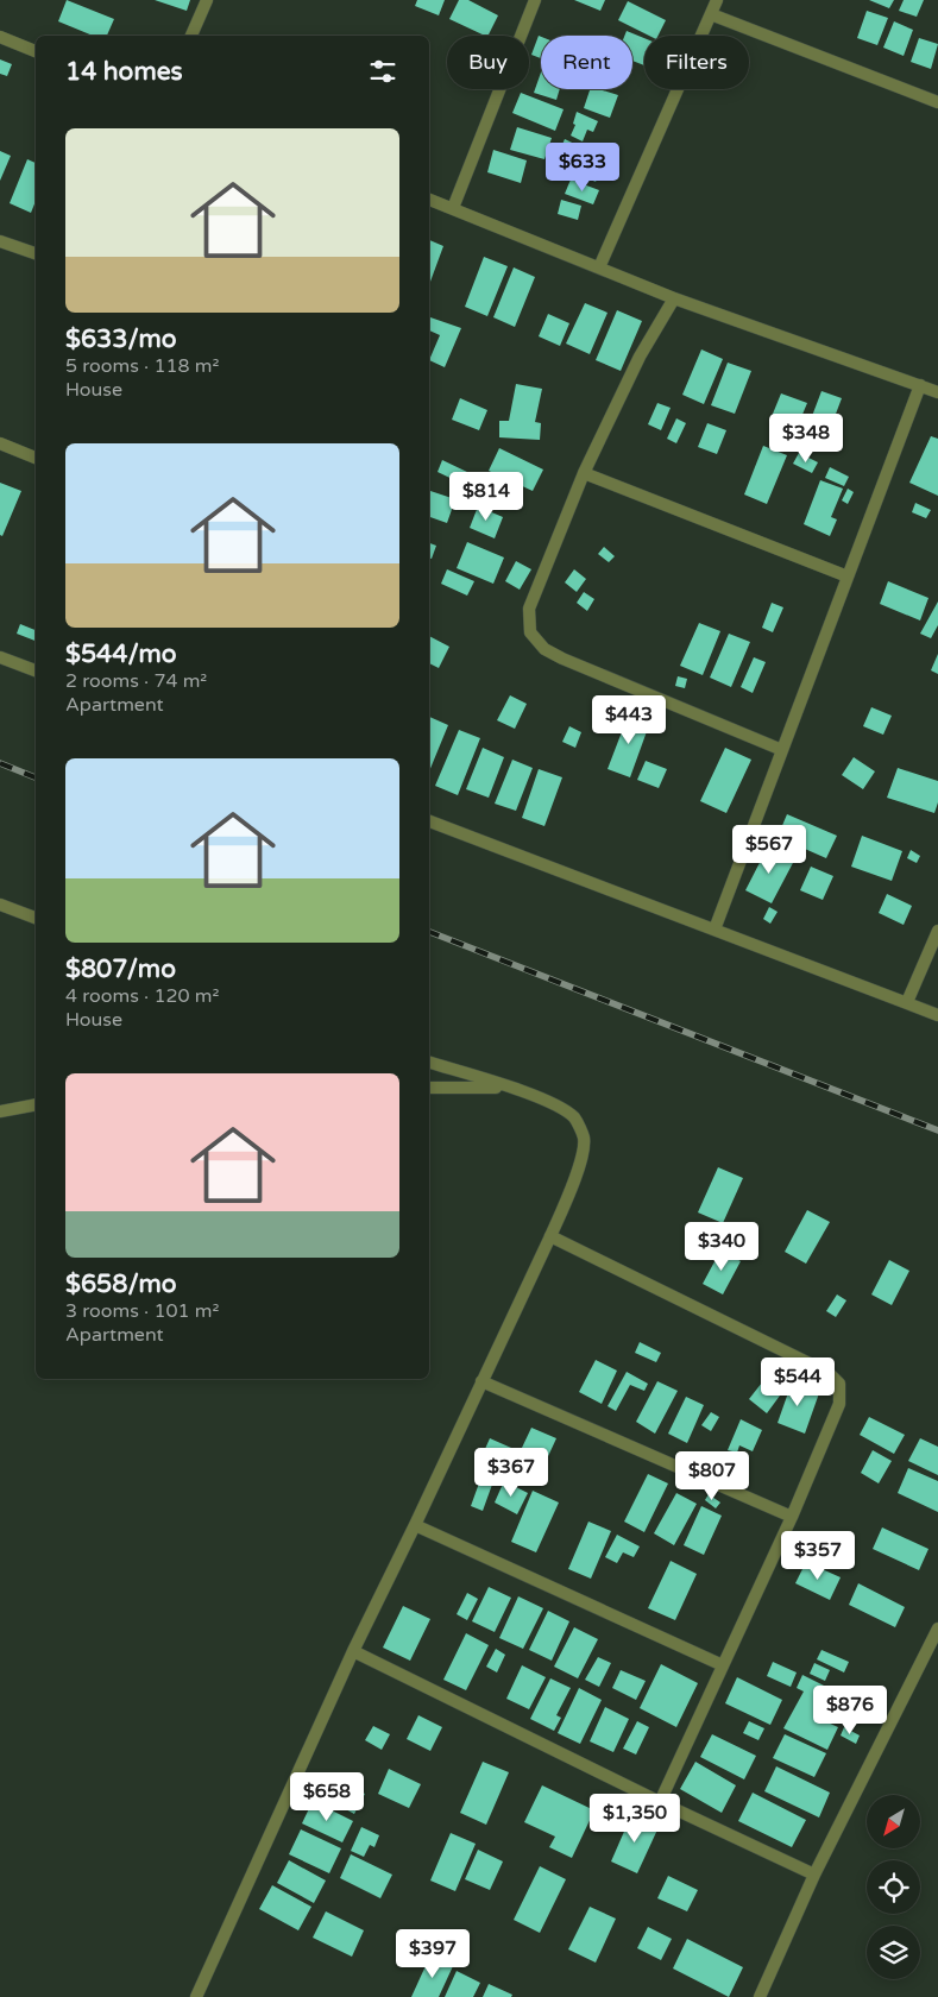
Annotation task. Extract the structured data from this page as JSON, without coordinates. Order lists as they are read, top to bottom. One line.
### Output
{"north":"bottom left","page":{"chip":["Buy","Rent","Filters"],"heading":"14 homes","list":[{"name":"$633/mo","note":"5 rooms · 118 m² · House"},{"name":"$544/mo","note":"2 rooms · 74 m² · Apartment"},{"name":"$807/mo","note":"4 rooms · 120 m² · House"},{"name":"$658/mo","note":"3 rooms · 101 m² · Apartment"}],"price":["$633","$348","$814","$443","$567","$340","$544","$367","$807","$357","$876","$658","$1,350","$397"]}}
